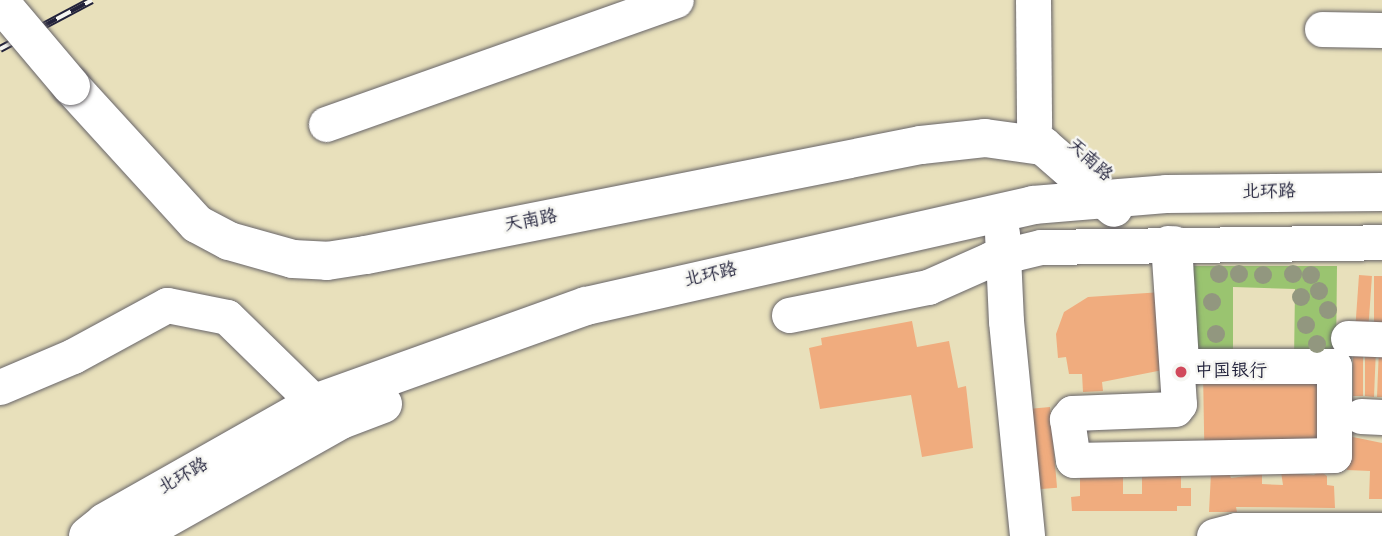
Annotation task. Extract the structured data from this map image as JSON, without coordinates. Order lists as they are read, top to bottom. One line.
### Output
{"streets":{"main road":["天南路","北环路"]},"crossings":[["天南路","北环路"]],"places":["中国银行"]}
